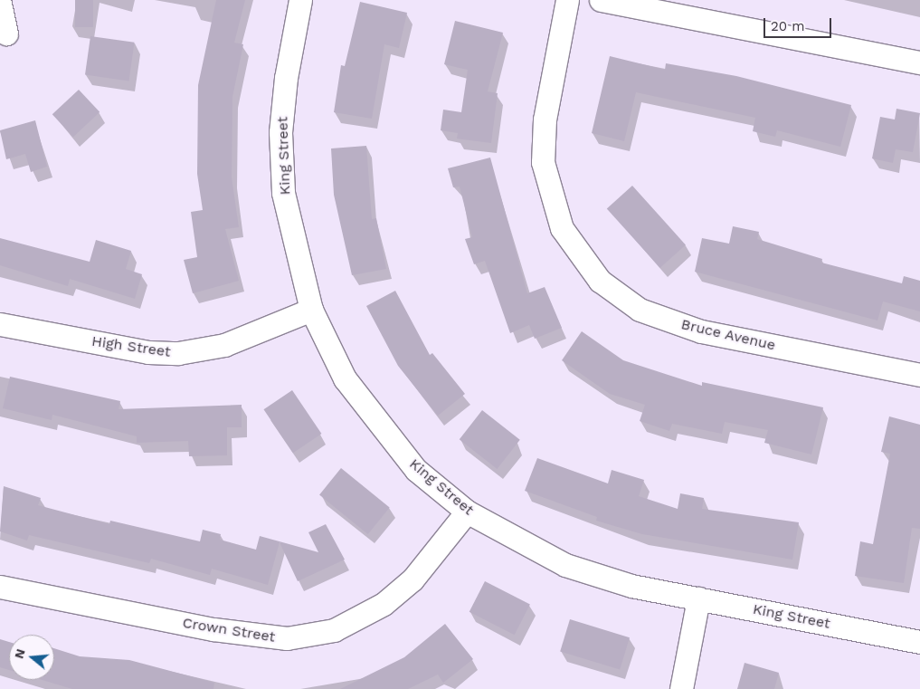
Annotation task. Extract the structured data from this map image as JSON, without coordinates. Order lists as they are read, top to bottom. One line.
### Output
{"streets":{"street":["King Street","Bruce Avenue","High Street","Crown Street"]},"crossings":[["King Street","High Street"],["King Street","Crown Street"]],"scale_bar":"20 m","north":"left"}
